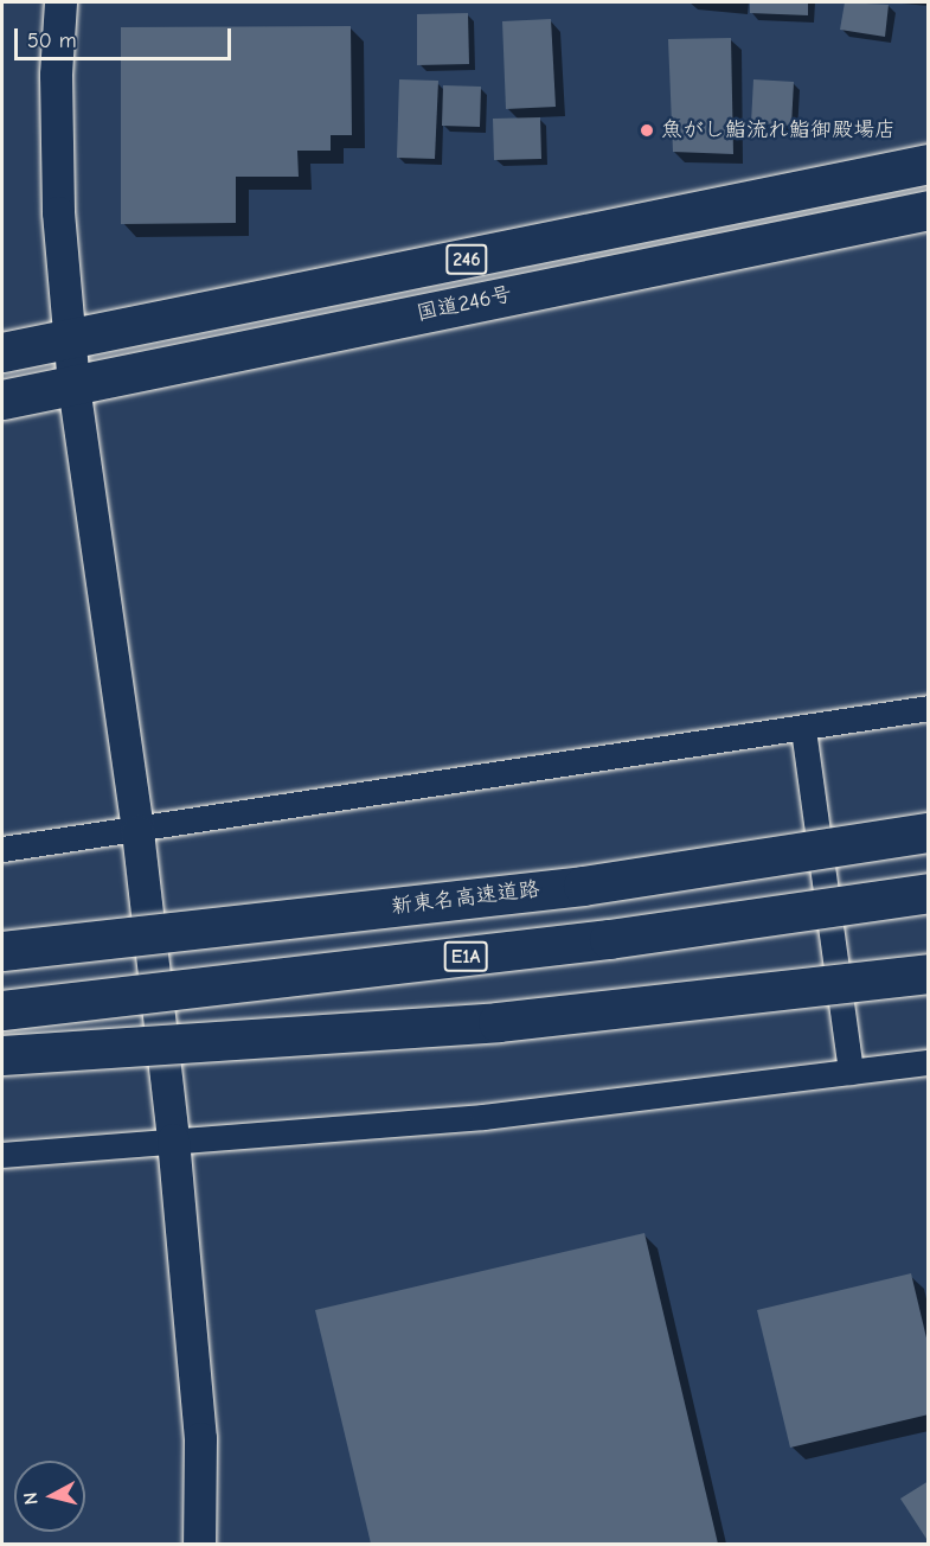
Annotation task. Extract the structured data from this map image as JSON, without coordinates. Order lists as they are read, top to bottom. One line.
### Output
{"streets":{"highway":["246","国道246号","新東名高速道路","E1A"]},"places":["魚がし鮨流れ鮨御殿場店"],"scale_bar":"50 m","north":"left"}
